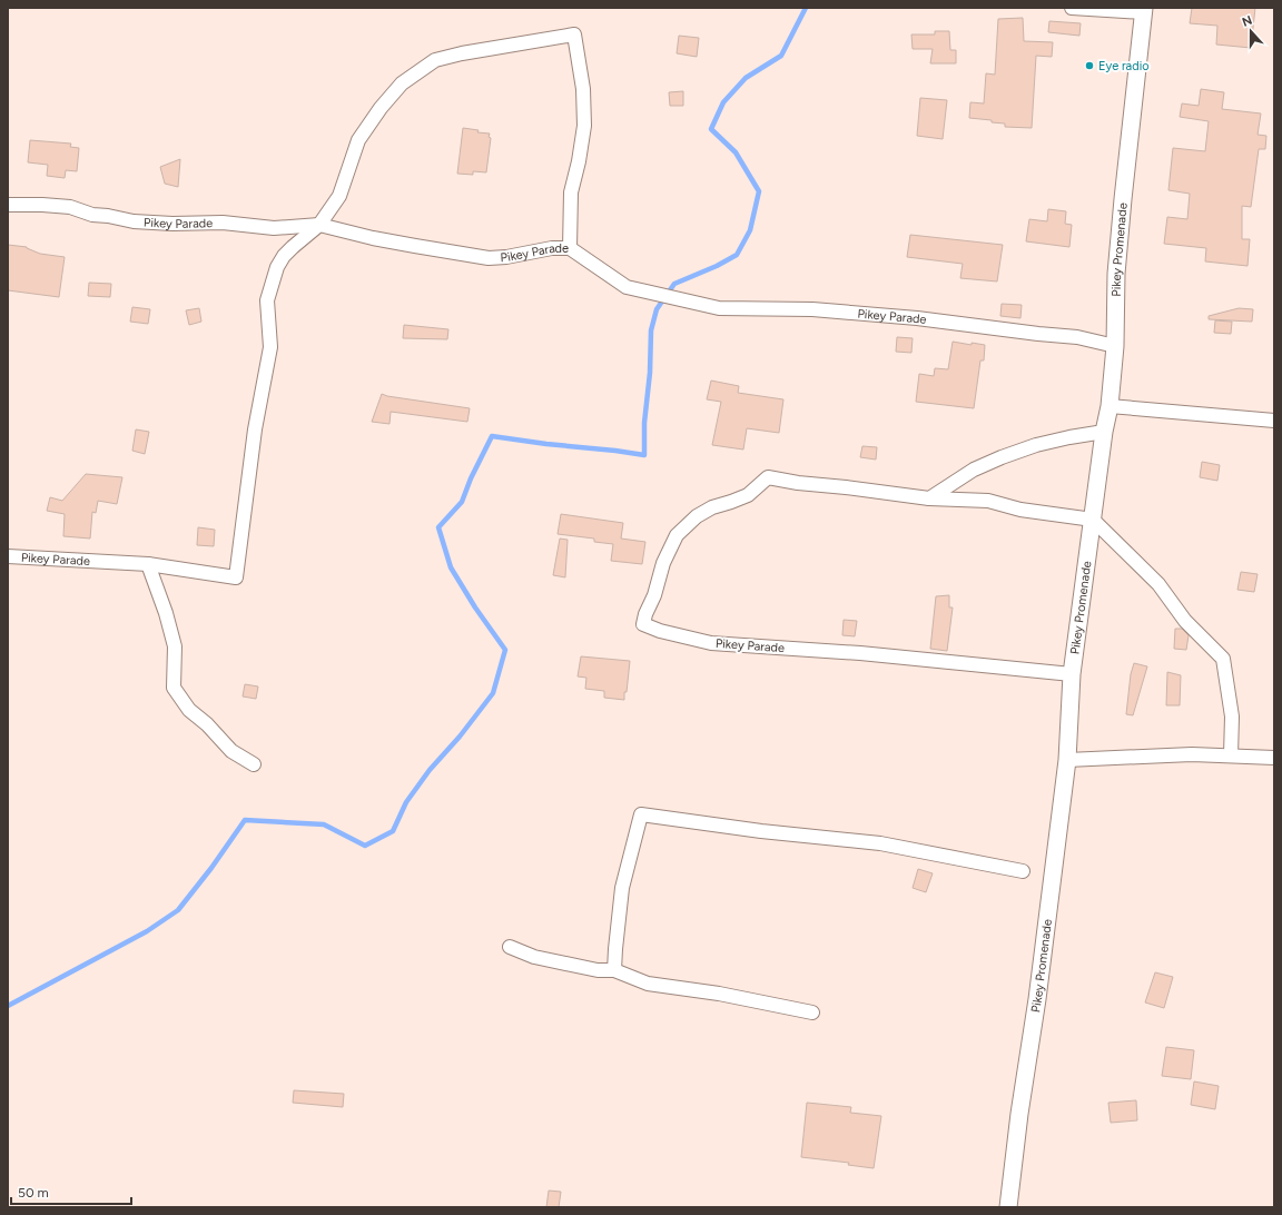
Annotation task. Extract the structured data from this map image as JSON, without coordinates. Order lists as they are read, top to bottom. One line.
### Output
{"streets":{"street":["Pikey Parade","Pikey Promenade"]},"crossings":[["Pikey Parade","Pikey Promenade"]],"places":["Eye radio"],"scale_bar":"50 m","north":"top"}
